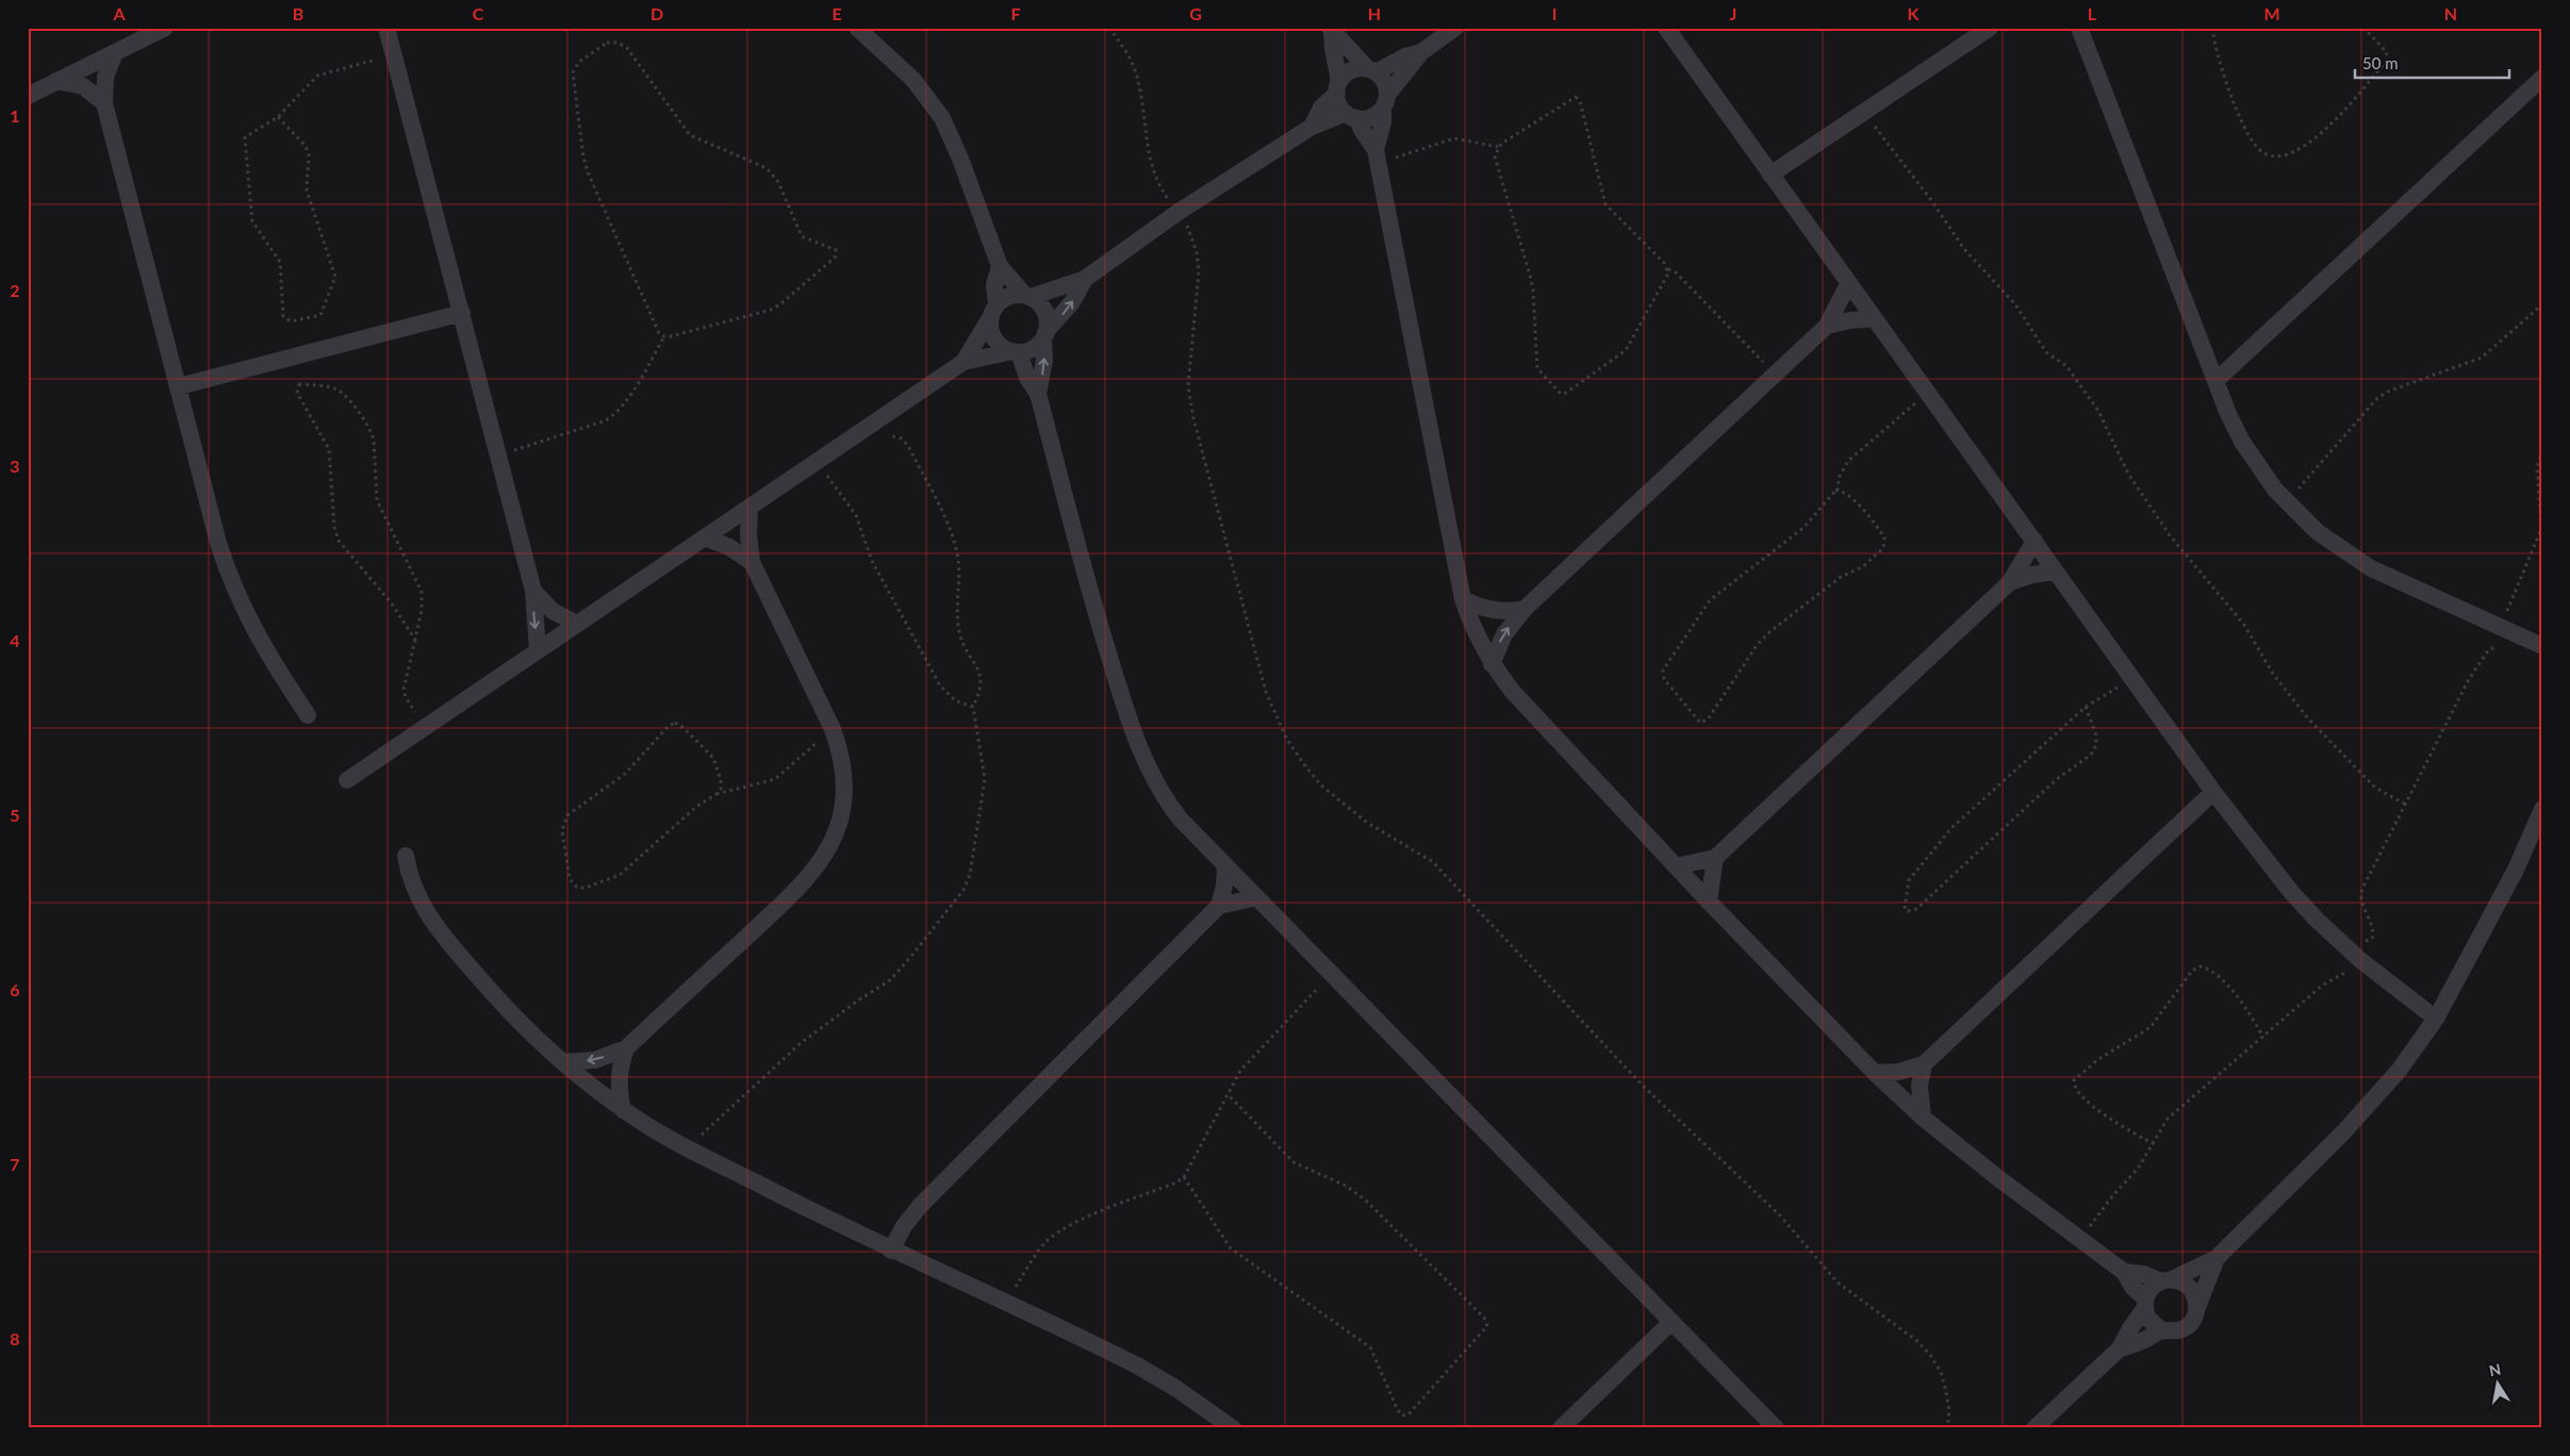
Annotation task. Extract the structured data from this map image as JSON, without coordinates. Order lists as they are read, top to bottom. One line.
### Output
{"scale_bar":"50 m","north":"top","grid":{"columns":["A","B","C","D","E","F","G","H","I","J","K","L","M","N"],"rows":["1","2","3","4","5","6","7","8"]}}
